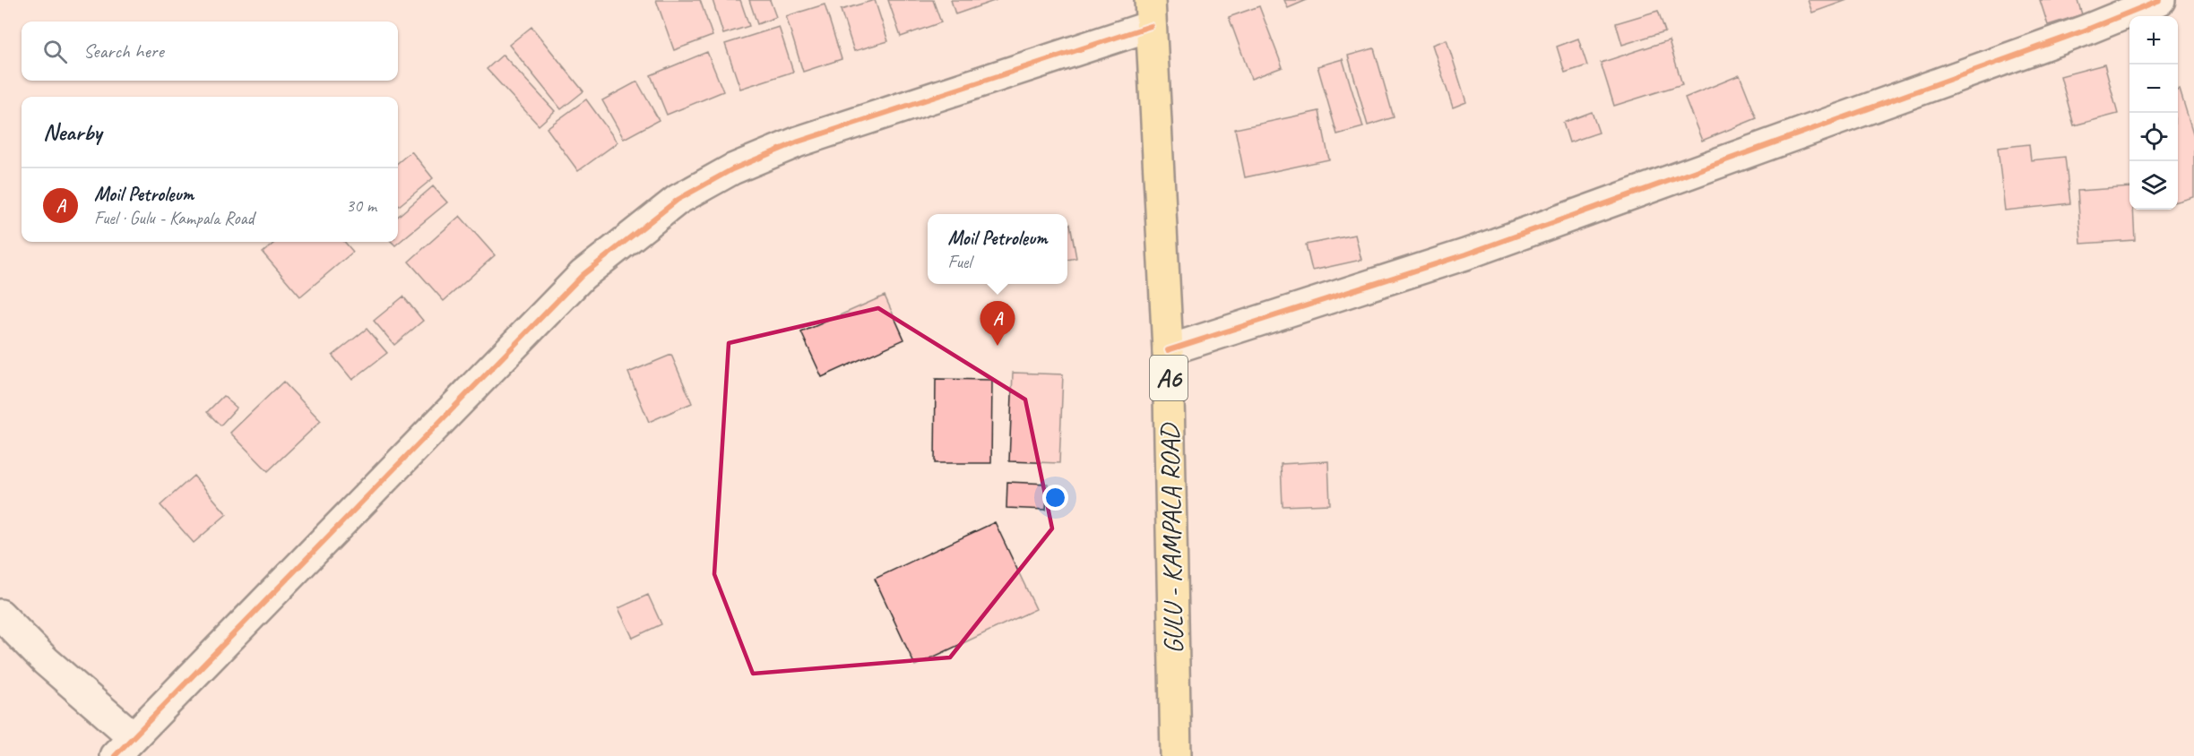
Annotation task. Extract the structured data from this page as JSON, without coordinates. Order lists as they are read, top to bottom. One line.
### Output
{"streets":{"main road":["A6","GULU - KAMPALA ROAD"]},"page":{"map_buttons":["+","−"],"search":"Search here","heading":"Nearby","list":[{"mark":"A","name":"Moil Petroleum","note":"Fuel · Gulu - Kampala Road","value":"30 m"}],"popup":["Moil Petroleum","Fuel"],"pins":"A"}}
